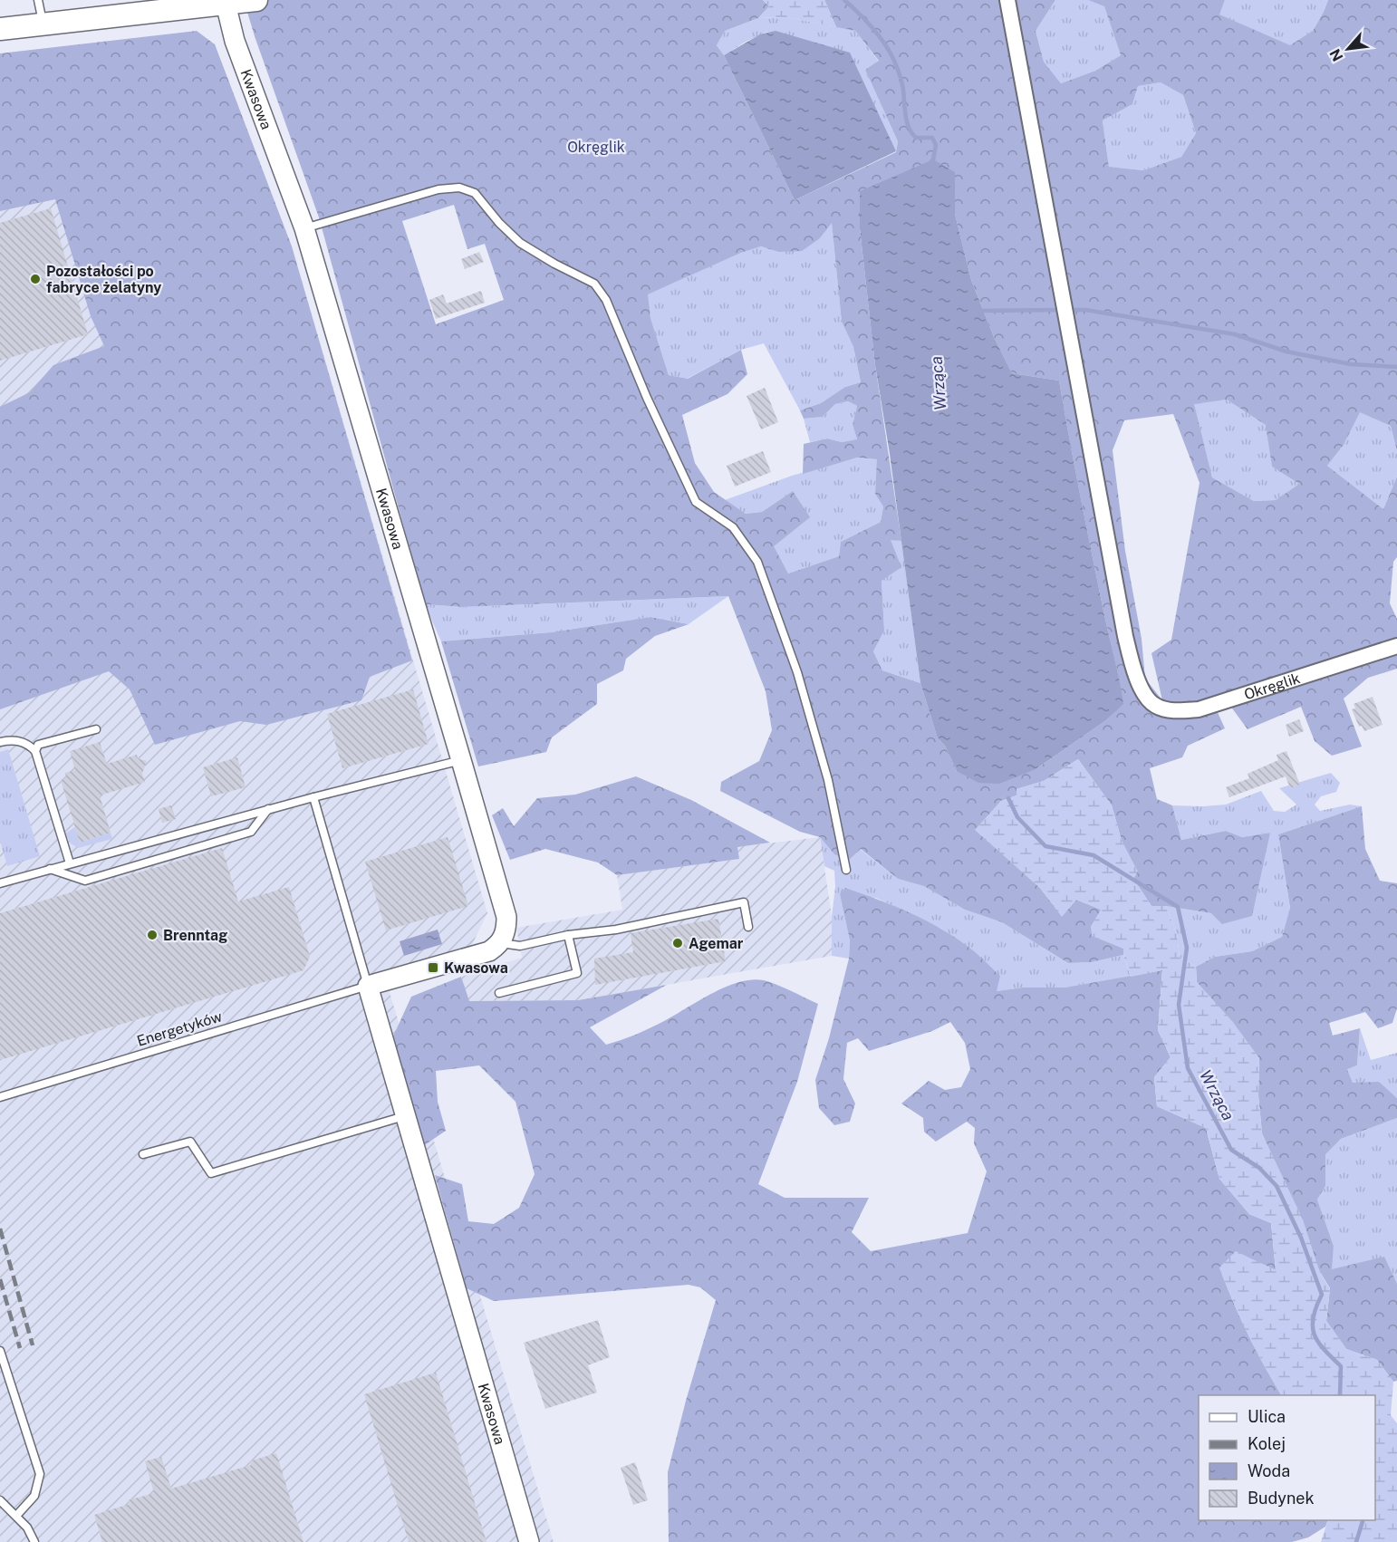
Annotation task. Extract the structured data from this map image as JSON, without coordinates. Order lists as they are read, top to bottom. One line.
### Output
{"streets":{"street":["Kwasowa","Okręglik"],"lane":["Energetyków"]},"crossings":[["Kwasowa","Energetyków"]],"water":["Wrząca"],"parks":["Okręglik"],"places":{"other":["Pozostałości po fabryce żelatyny","Brenntag","Agemar"],"transit":["Kwasowa"]},"legend":["Ulica","Kolej","Woda","Budynek"],"north":"bottom left"}
